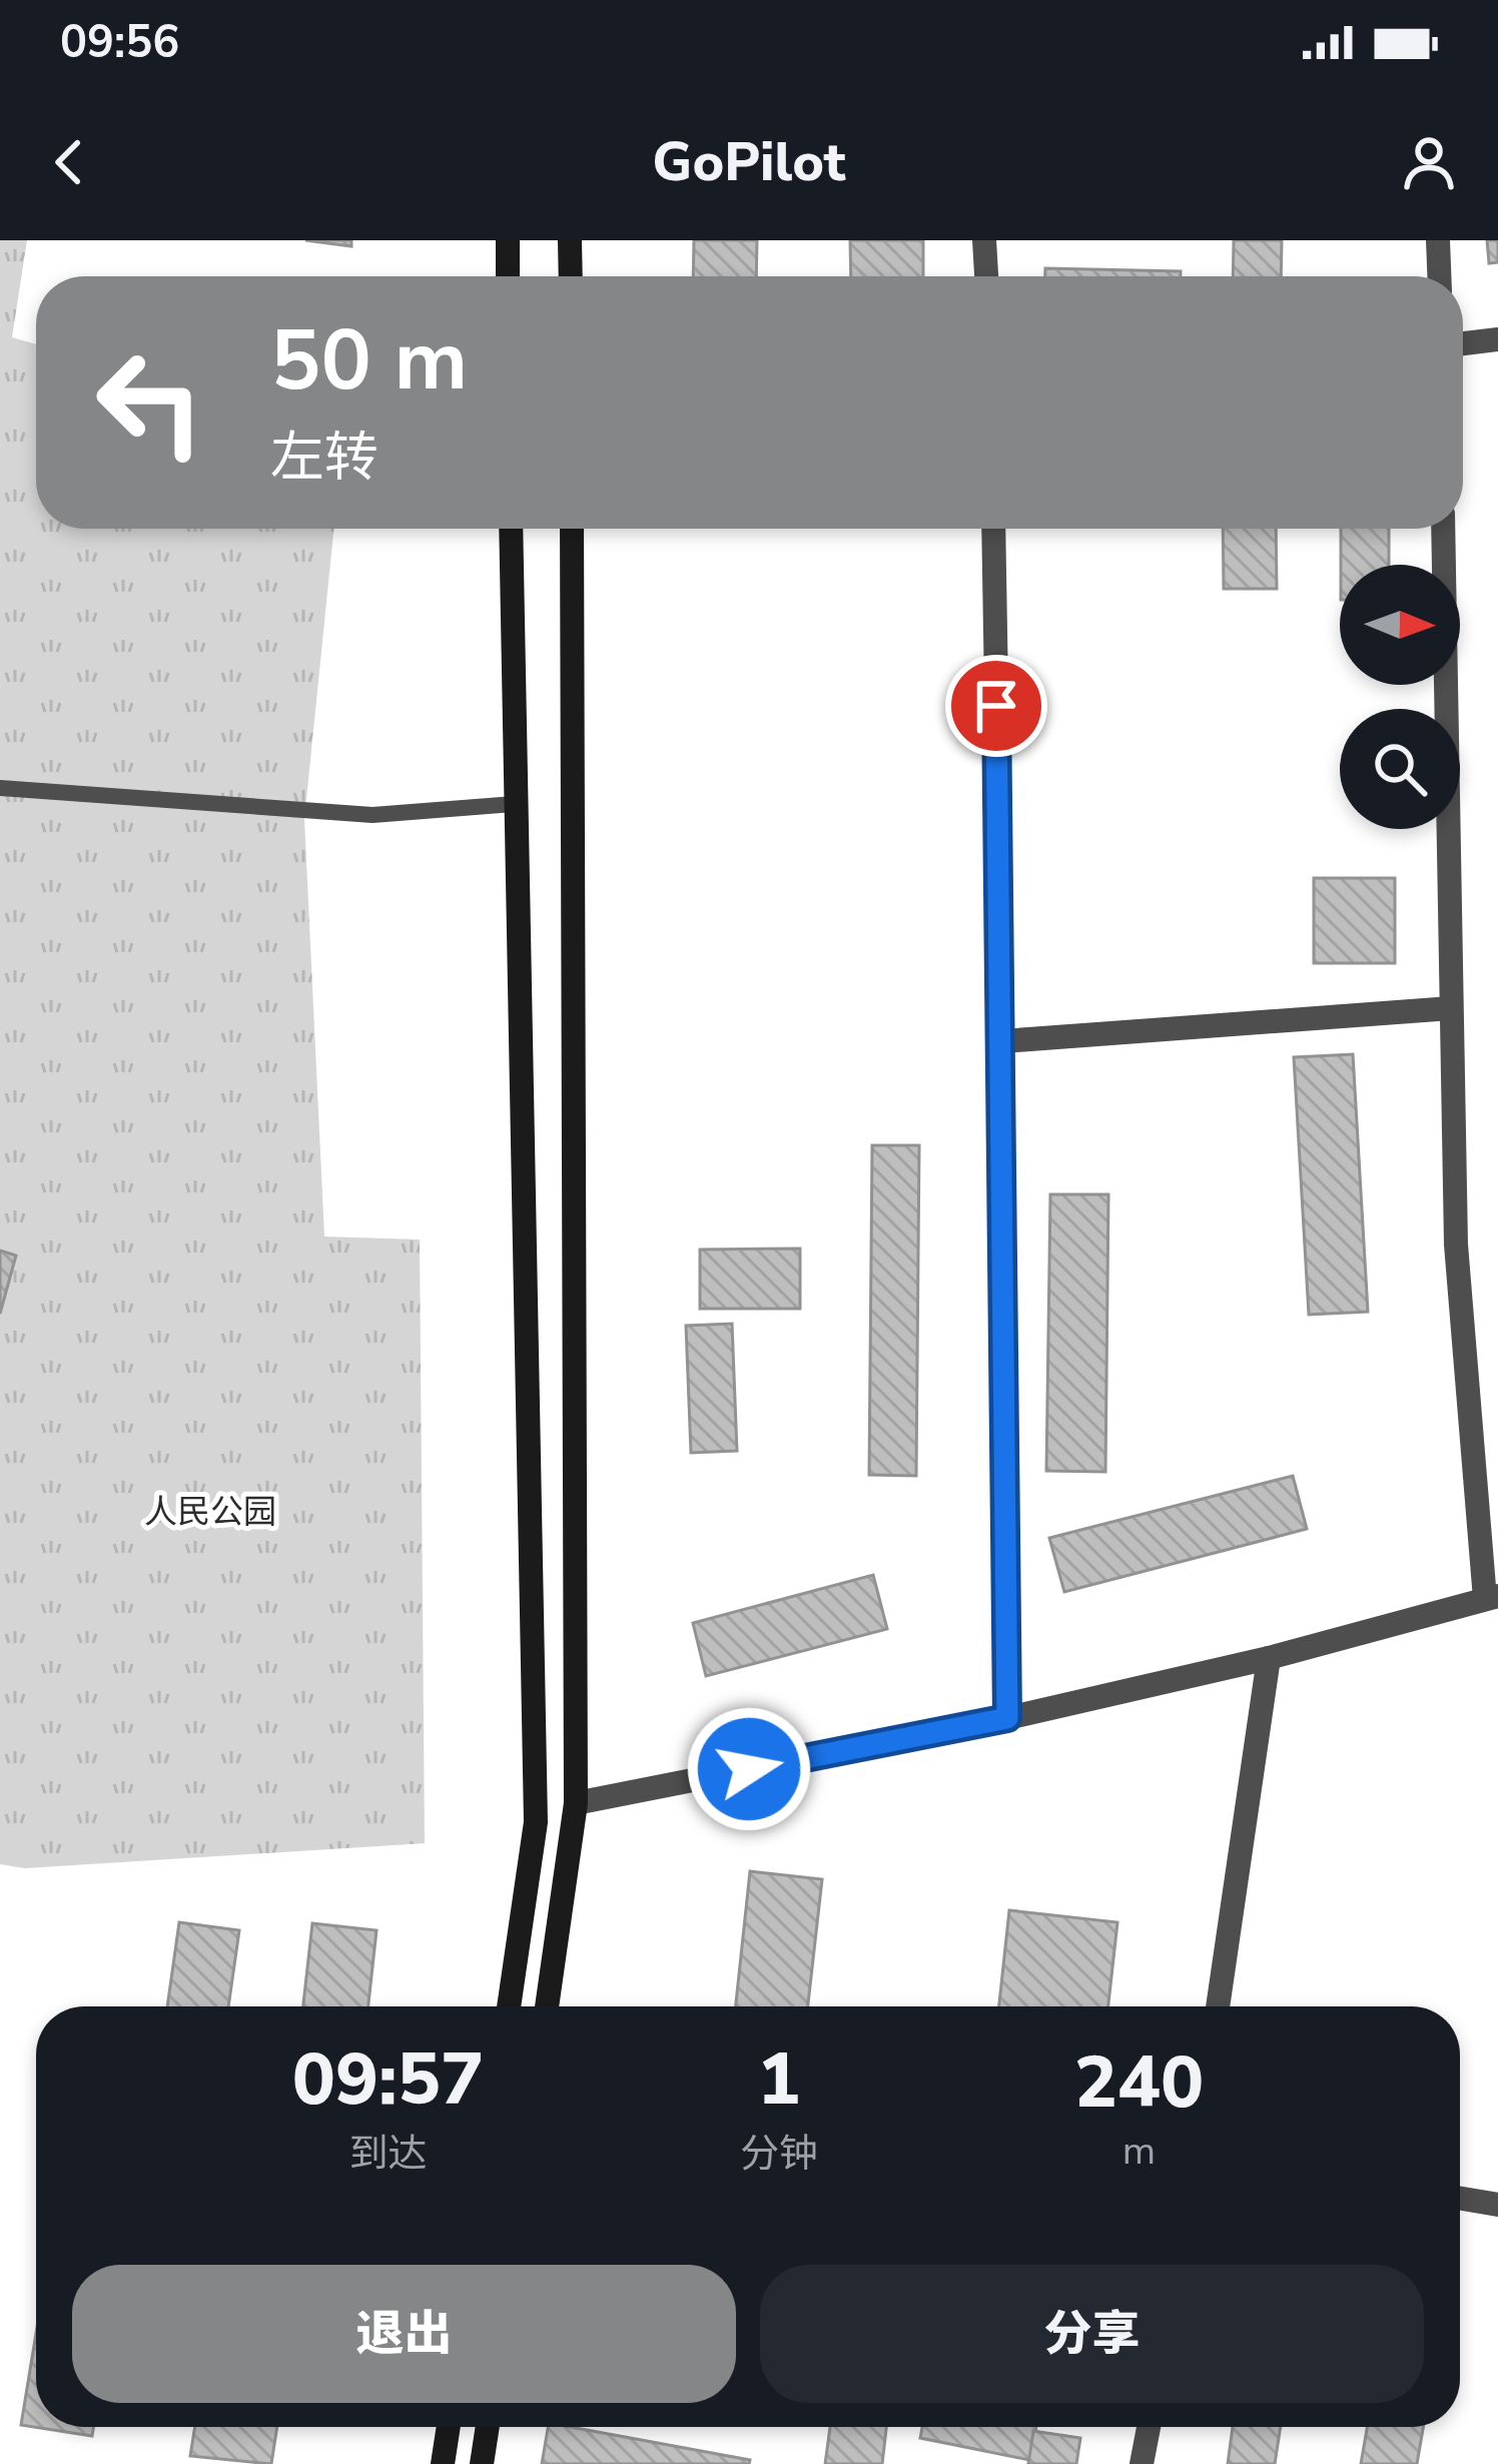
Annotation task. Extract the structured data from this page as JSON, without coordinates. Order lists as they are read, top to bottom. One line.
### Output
{"parks":["人民公园"],"north":"right","page":{"status":"09:56","header":"GoPilot","turn":["50 m","左转"],"eta":["09:57","到达","1","分钟","240","m"],"buttons":["退出","分享"]}}
